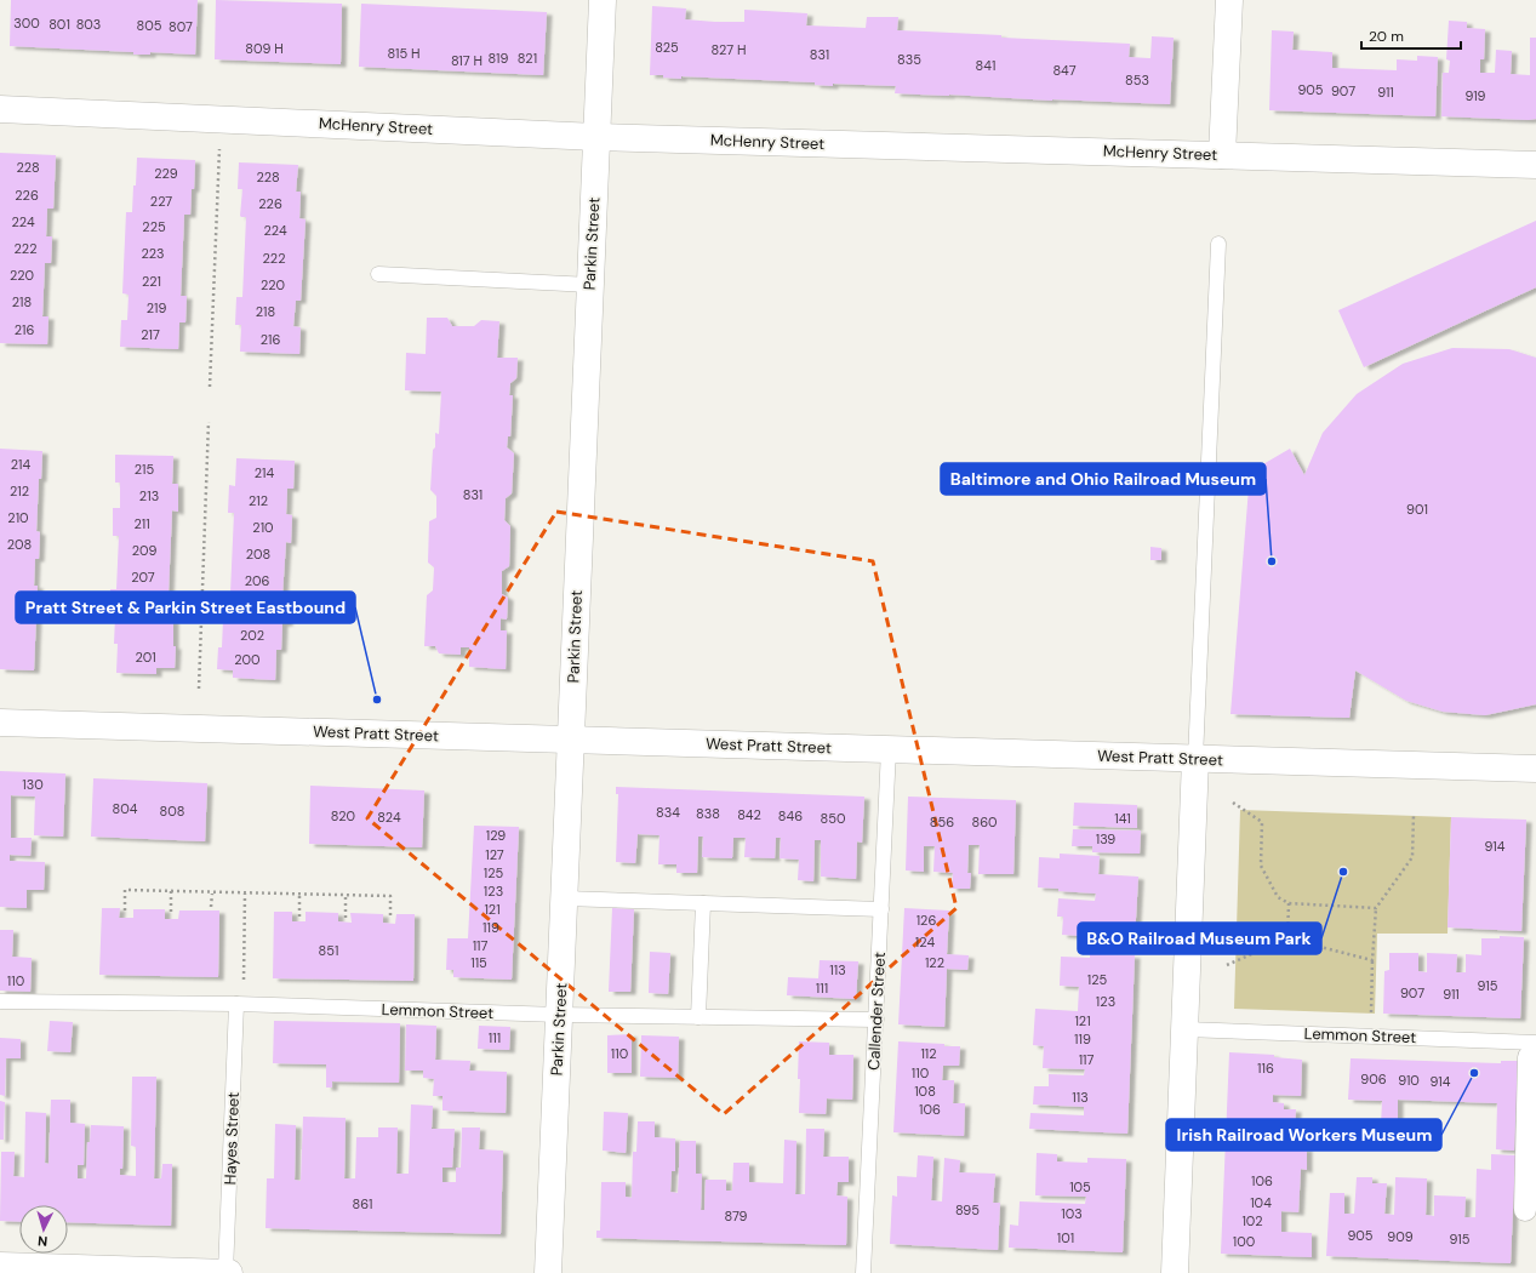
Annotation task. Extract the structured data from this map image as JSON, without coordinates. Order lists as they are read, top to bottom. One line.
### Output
{"streets":{"street":["McHenry Street","Parkin Street","West Pratt Street"],"lane":["Lemmon Street","Callender Street","Hayes Street"]},"crossings":[["McHenry Street","Parkin Street"],["Parkin Street","West Pratt Street"],["Parkin Street","Lemmon Street"],["West Pratt Street","Callender Street"],["Lemmon Street","Callender Street"],["Lemmon Street","Hayes Street"]],"places":["Baltimore and Ohio Railroad Museum","Pratt Street & Parkin Street Eastbound","B&O Railroad Museum Park","Irish Railroad Workers Museum"],"house_numbers":["300","801","803","805","807","825","809 H","827 H","815 H","831","819","821","835","817 H","841","847","853","905","907","911","919","228","229","228","226","227","226","224","225","224","222","223","222","220","221","220","218","219","218","216","217","216","214","215","214","212","831","213","212","901","210","211","210","208","209","208","207","206","202","201","200","130","804","808","834","838","842","820","846","824","850","141","856","860","129","139","914","127","125","123","121","126","119","124","117","851","115","122","113","125","110","915","111","907","911","123","121","111","119","110","112","117","116","110","906","910","914","108","113","106","106","105","104","861","895","103","879","102","905","909","101","915","100"],"scale_bar":"20 m","north":"bottom"}
